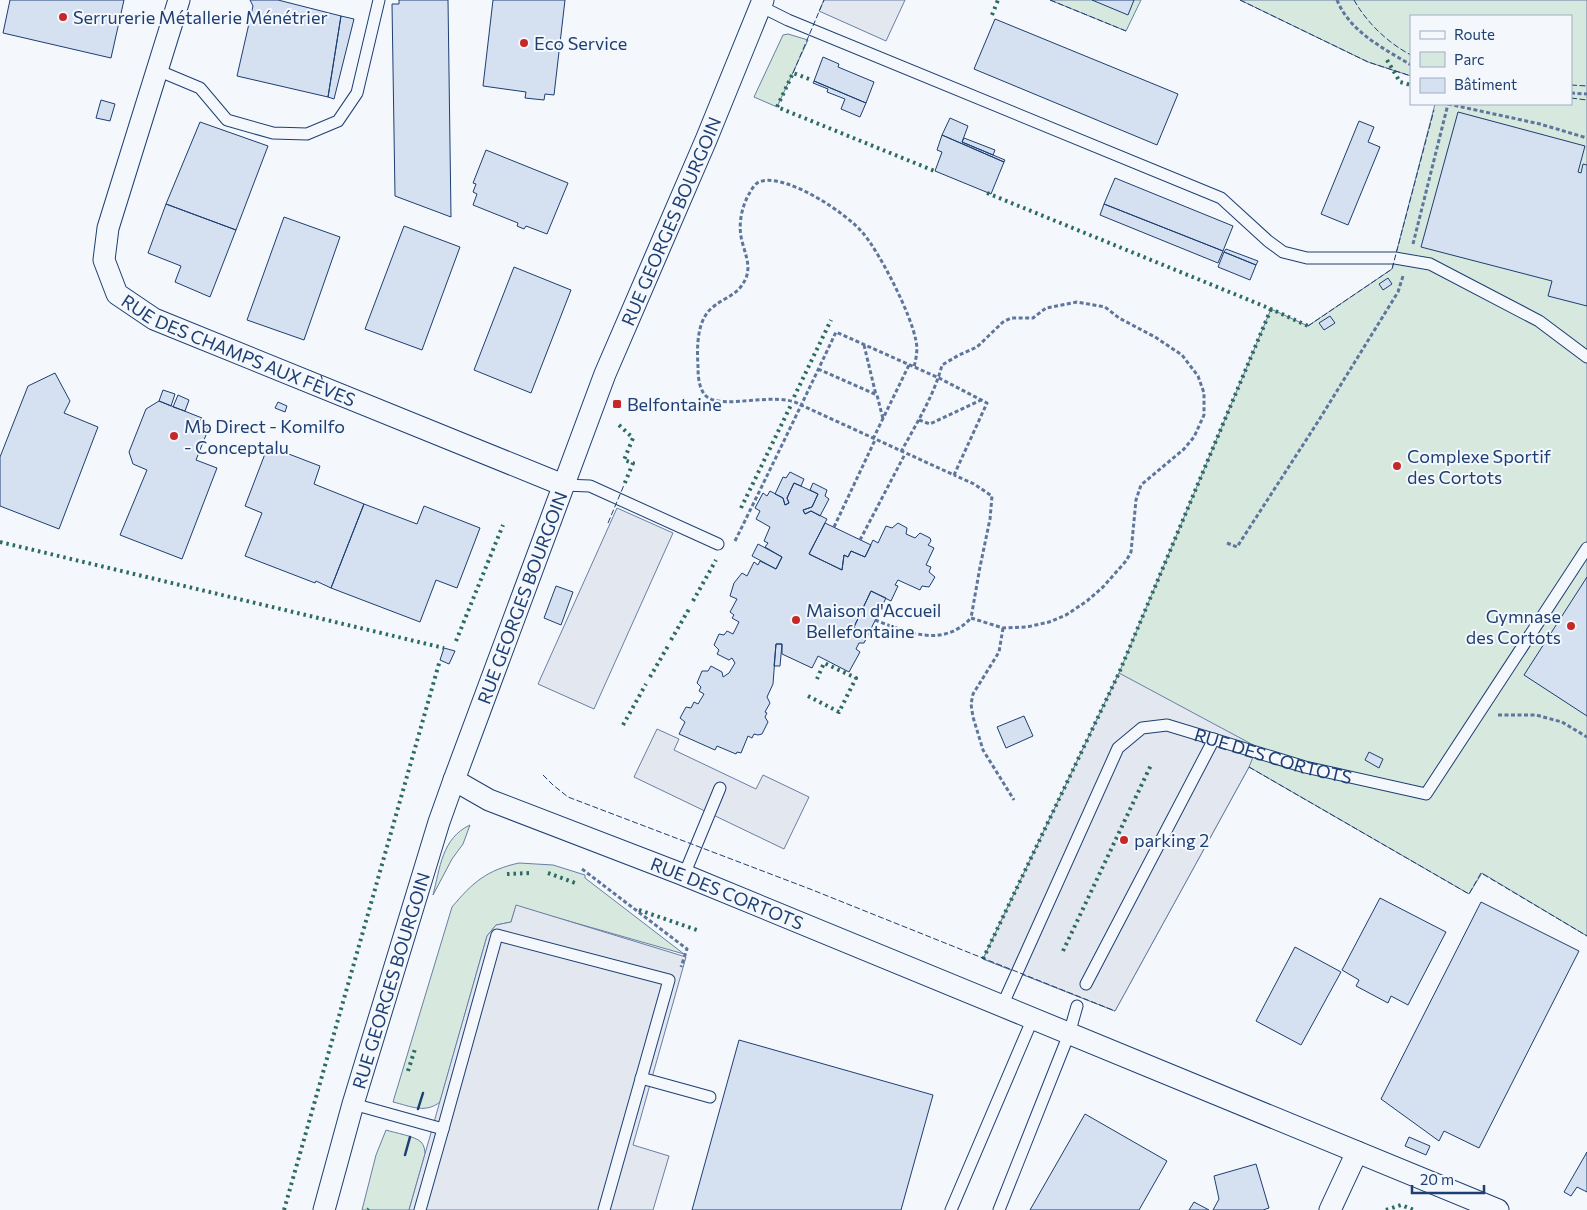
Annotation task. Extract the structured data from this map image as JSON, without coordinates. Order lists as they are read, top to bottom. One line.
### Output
{"streets":{"street":["RUE GEORGES BOURGOIN","RUE DES CHAMPS AUX FÈVES","RUE DES CORTOTS"]},"crossings":[["RUE GEORGES BOURGOIN","RUE DES CHAMPS AUX FÈVES"],["RUE GEORGES BOURGOIN","RUE DES CORTOTS"]],"places":{"other":["Serrurerie Métallerie Ménétrier","Eco Service","Mb Direct - Komilfo - Conceptalu","Complexe Sportif des Cortots","Maison d'Accueil Bellefontaine","Gymnase des Cortots","parking 2"],"transit":["Belfontaine"]},"legend":["Route","Parc","Bâtiment"],"scale_bar":"20 m"}
